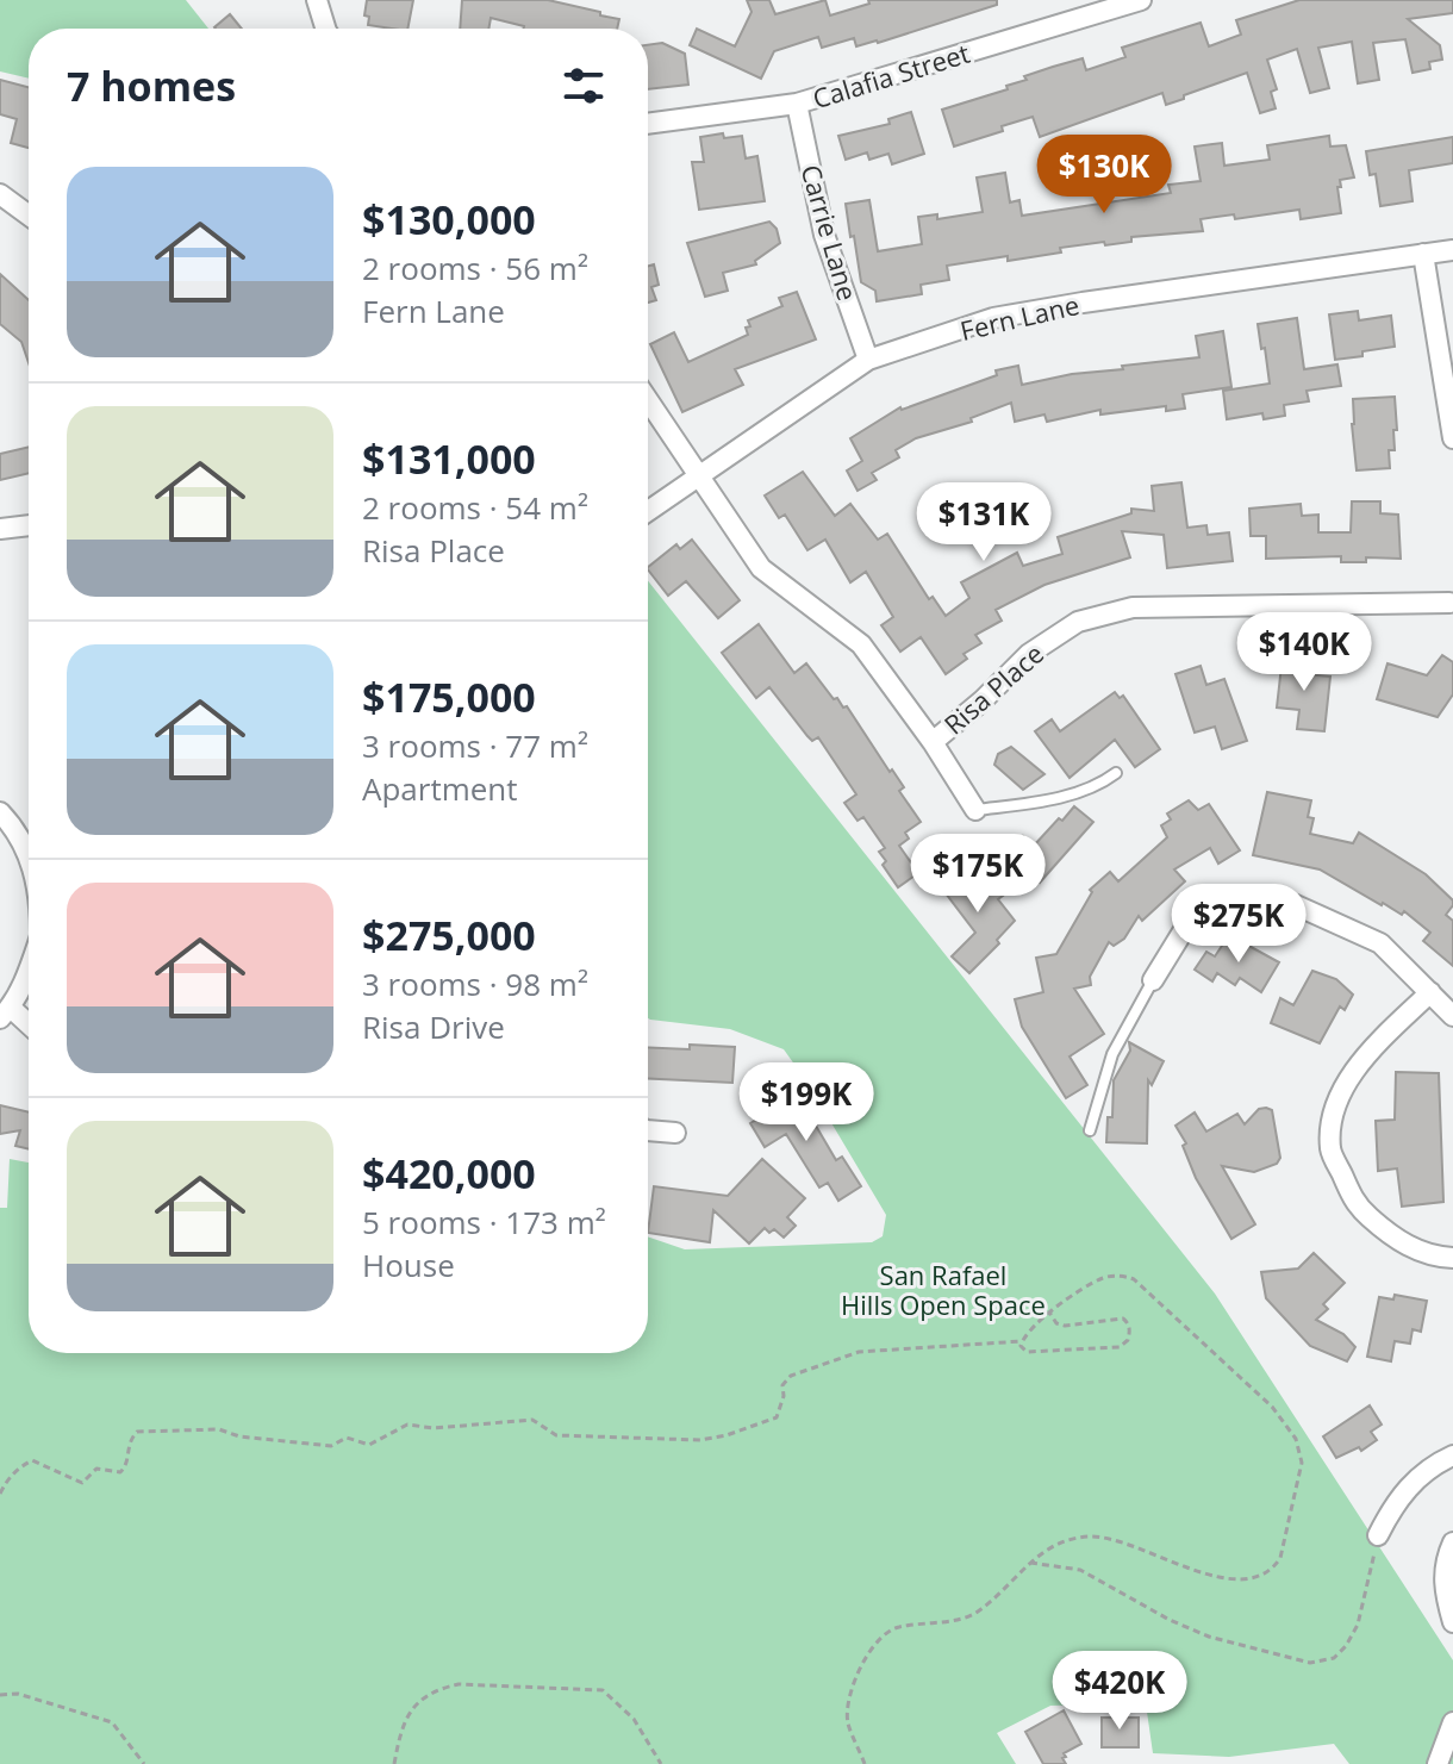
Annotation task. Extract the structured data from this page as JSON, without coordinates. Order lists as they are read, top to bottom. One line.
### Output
{"streets":{"street":["Calafia Street","Carrie Lane","Fern Lane","Risa Place"]},"crossings":[["Calafia Street","Carrie Lane"],["Carrie Lane","Fern Lane"]],"parks":["San Rafael Hills Open Space"],"page":{"heading":"7 homes","price":["$130K","$131K","$140K","$175K","$275K","$199K","$420K"],"list":[{"name":"$130,000","note":"2 rooms · 56 m² · Fern Lane"},{"name":"$131,000","note":"2 rooms · 54 m² · Risa Place"},{"name":"$175,000","note":"3 rooms · 77 m² · Apartment"},{"name":"$275,000","note":"3 rooms · 98 m² · Risa Drive"},{"name":"$420,000","note":"5 rooms · 173 m² · House"}]}}
